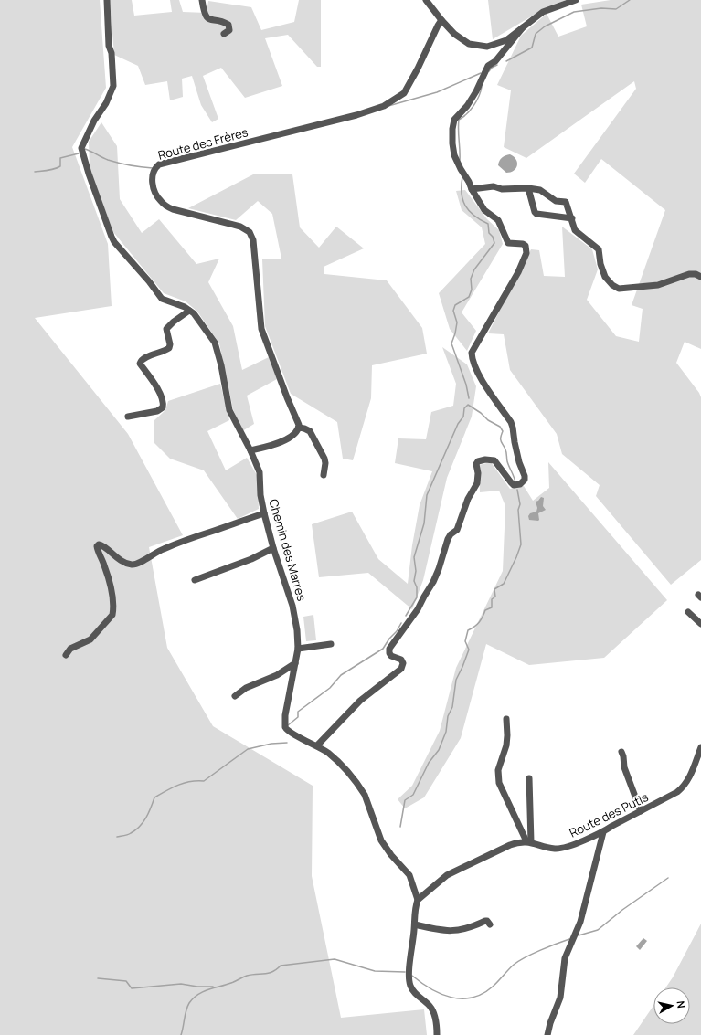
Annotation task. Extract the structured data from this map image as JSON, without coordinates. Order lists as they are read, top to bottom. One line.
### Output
{"streets":{"street":["Route des Frères","Chemin des Marres","Route des Putis"]},"crossings":[["Chemin des Marres","Route des Putis"]],"north":"right"}
